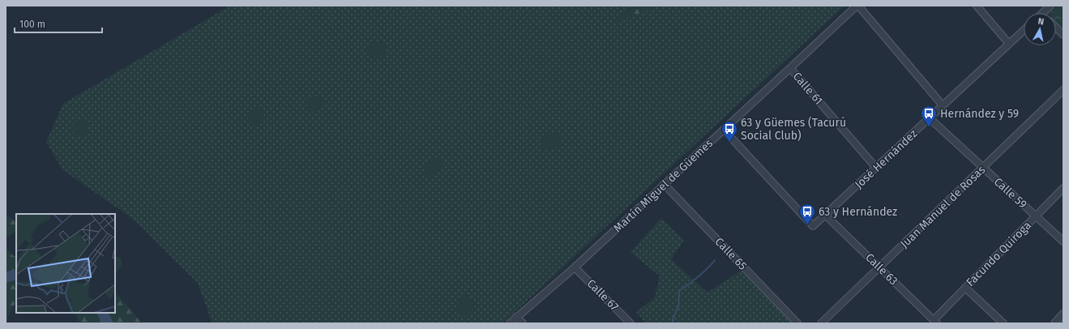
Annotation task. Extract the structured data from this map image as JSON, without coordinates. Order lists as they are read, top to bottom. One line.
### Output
{"streets":{"street":["Calle 61","José Hernández","Martín Miguel de Güemes","Calle 59","Juan Manuel de Rosas","Calle 65","Facundo Quiroga","Calle 63","Calle 67"]},"crossings":[["Calle 61","José Hernández"],["Calle 61","Martín Miguel de Güemes"],["José Hernández","Martín Miguel de Güemes"],["José Hernández","Calle 59"],["José Hernández","Calle 63"],["Martín Miguel de Güemes","Calle 65"],["Martín Miguel de Güemes","Calle 67"],["Calle 59","Juan Manuel de Rosas"],["Calle 59","Facundo Quiroga"],["Juan Manuel de Rosas","Calle 63"],["Facundo Quiroga","Calle 63"]],"places":{"bus stop":["Hernández y 59","63 y Güemes (Tacurú Social Club)","63 y Hernández"]},"scale_bar":"100 m","north":"top"}
